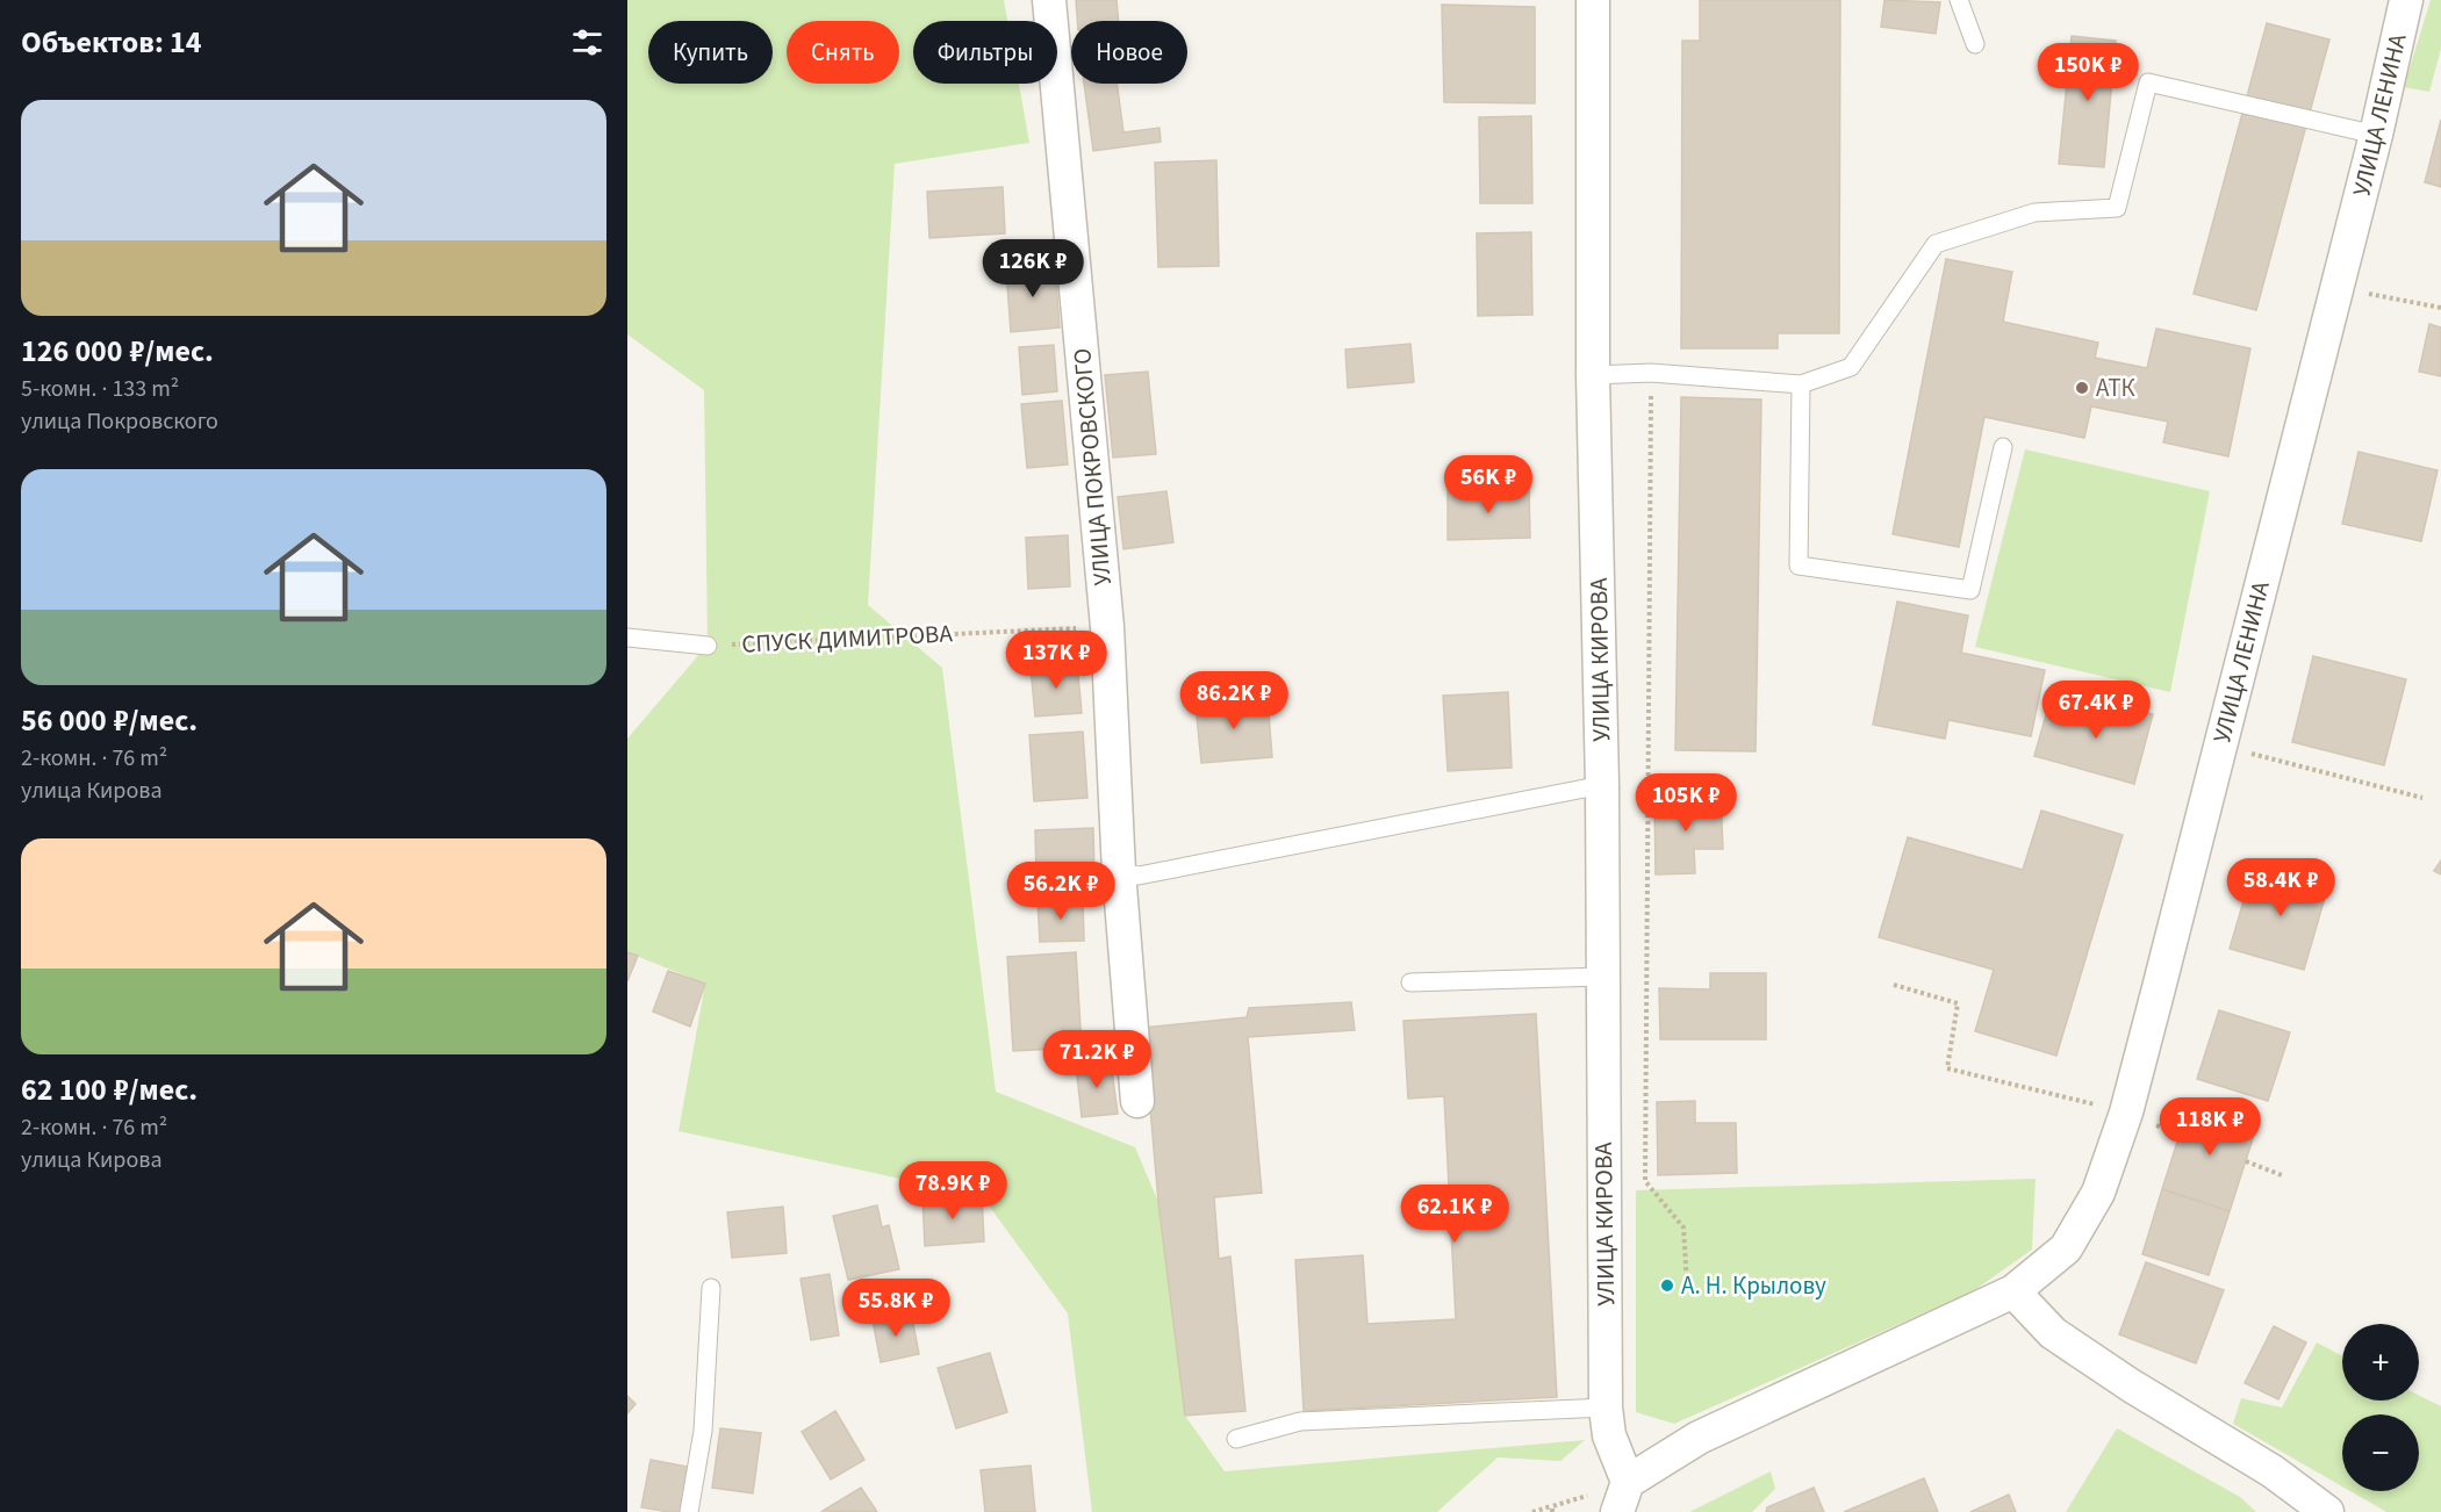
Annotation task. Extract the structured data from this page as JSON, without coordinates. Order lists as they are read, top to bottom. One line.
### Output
{"streets":{"street":["УЛИЦА ЛЕНИНА","УЛИЦА ПОКРОВСКОГО","УЛИЦА КИРОВА"],"lane":["СПУСК ДИМИТРОВА"]},"crossings":[["УЛИЦА ЛЕНИНА","УЛИЦА КИРОВА"],["УЛИЦА ПОКРОВСКОГО","СПУСК ДИМИТРОВА"]],"places":["АТК","А. Н. Крылову"],"page":{"heading":"Объектов: 14","chip":["Купить","Снять","Фильтры","Новое"],"price":["150K ₽","126K ₽","56K ₽","137K ₽","86.2K ₽","67.4K ₽","105K ₽","58.4K ₽","56.2K ₽","71.2K ₽","118K ₽","78.9K ₽","62.1K ₽","55.8K ₽"],"list":[{"name":"126 000 ₽/мес.","note":"5-комн. · 133 m² · улица Покровского"},{"name":"56 000 ₽/мес.","note":"2-комн. · 76 m² · улица Кирова"},{"name":"62 100 ₽/мес.","note":"2-комн. · 76 m² · улица Кирова"}],"map_buttons":["+","−"]}}
